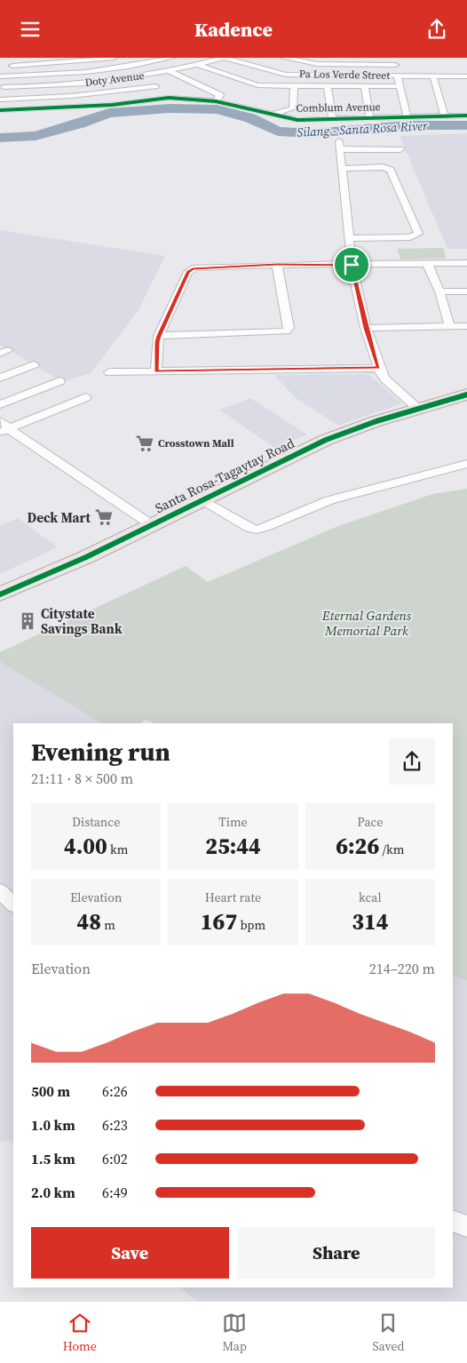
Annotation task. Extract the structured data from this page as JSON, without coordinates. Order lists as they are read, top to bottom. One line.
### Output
{"streets":{"main road":["Santa Rosa-Tagaytay Road"],"street":["Pa Los Verde Street","Doty Avenue","Comblum Avenue"]},"crossings":[["Pa Los Verde Street","Doty Avenue"]],"water":["Silang - Santa Rosa River"],"parks":["Eternal Gardens Memorial Park"],"places":{"supermarket":["Crosstown Mall","Deck Mart"],"building":["Citystate Savings Bank"]},"page":{"header":"Kadence","heading":["Evening run","21:11 · 8 × 500 m"],"stats":[["Distance","4.00 km"],["Time","25:44"],["Pace","6:26 /km"],["Elevation","48 m"],["Heart rate","167 bpm"],["kcal","314"]],"chart":["Elevation","214–220 m"],"list":[{"name":"500 m","note":"6:26"},{"name":"1.0 km","note":"6:23"},{"name":"1.5 km","note":"6:02"},{"name":"2.0 km","note":"6:49"}],"buttons":["Save","Share"],"tabs":["Home","Map","Saved"]}}
